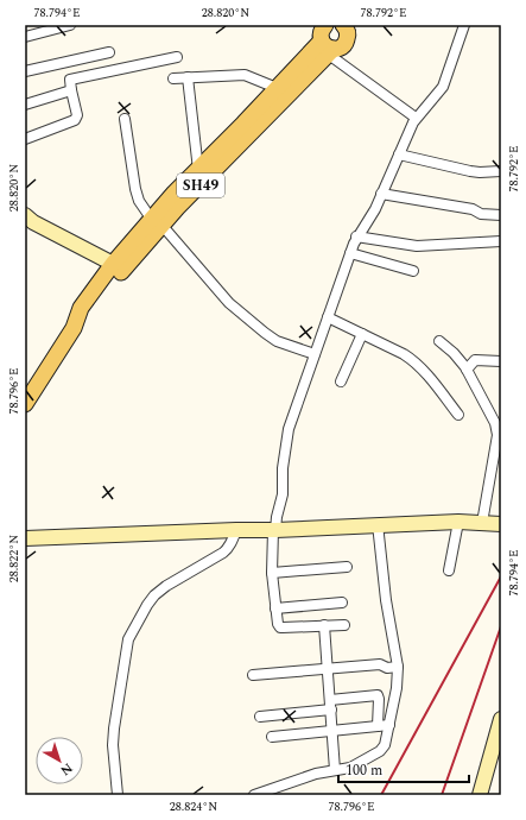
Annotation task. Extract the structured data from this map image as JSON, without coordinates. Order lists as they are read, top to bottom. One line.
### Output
{"streets":{"main road":["SH49"]},"scale_bar":"100 m","north":"bottom right","coordinates":["78.794°E","28.820°N","78.792°E","78.796°E","28.822°N","28.824°N"]}
